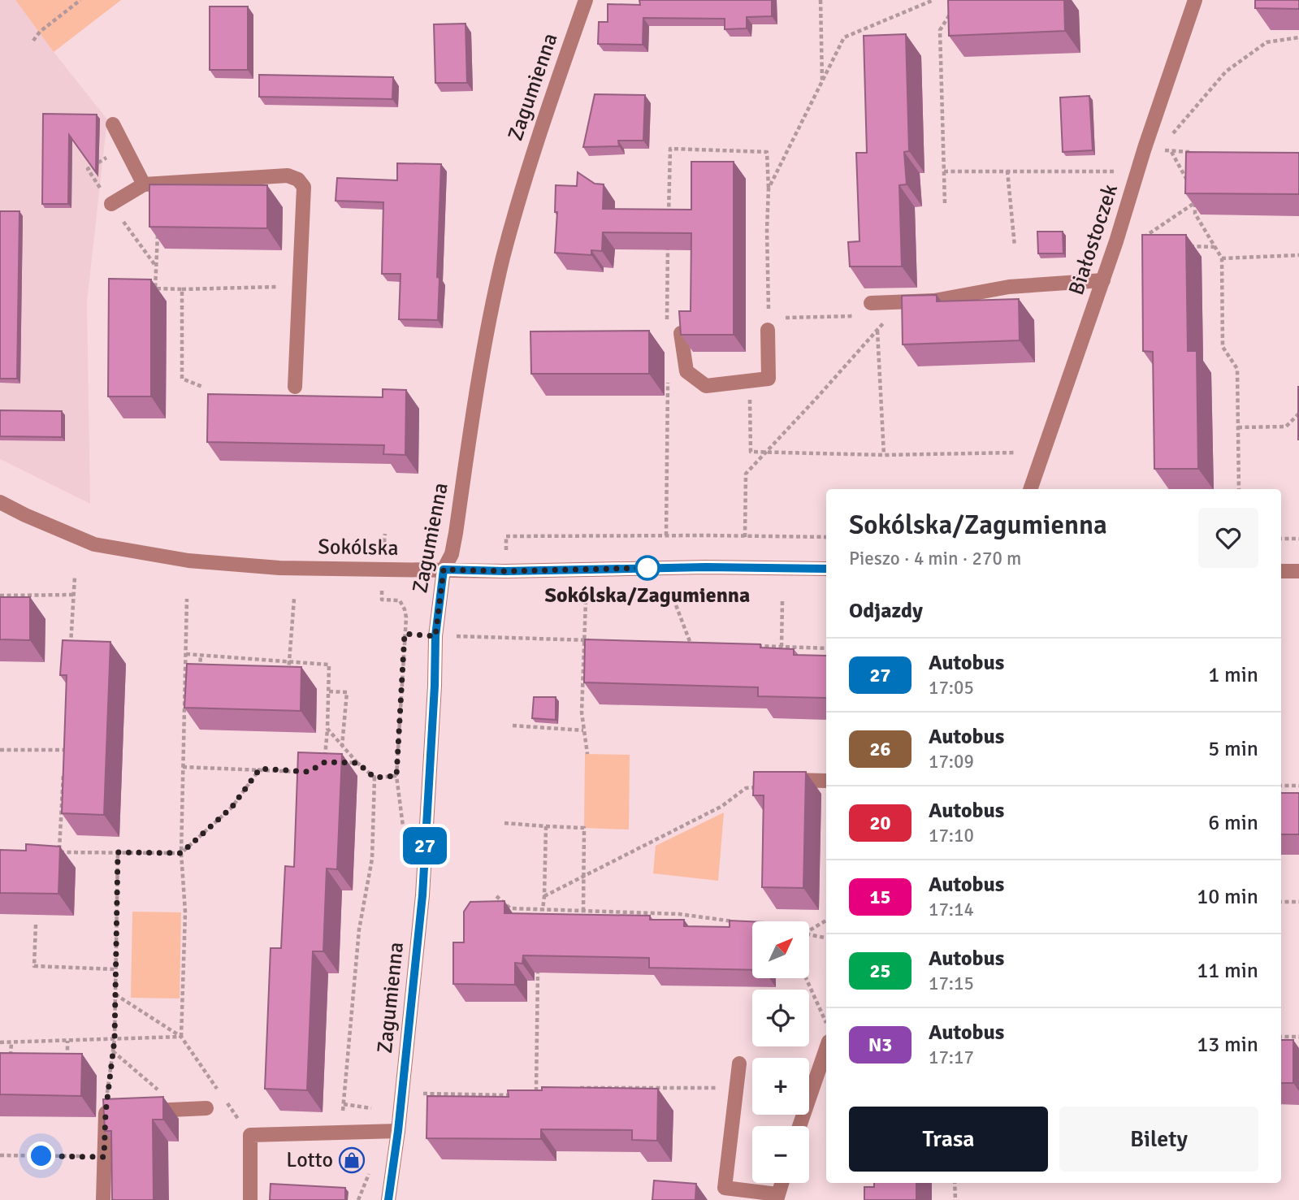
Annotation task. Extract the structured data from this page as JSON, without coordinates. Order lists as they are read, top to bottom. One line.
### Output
{"streets":{"street":["Zagumienna","Białostoczek","Sokólska"]},"crossings":[["Zagumienna","Sokólska"]],"places":{"other":["Sokólska/Zagumienna"],"shop":["Lotto"]},"lines":["bus line 27"],"north":"top right","page":{"on_map":"27","heading":[["Sokólska/Zagumienna","Pieszo · 4 min · 270 m"],"Odjazdy"],"list":[{"mark":"27","name":"Autobus","note":"17:05","value":"1 min"},{"mark":"26","name":"Autobus","note":"17:09","value":"5 min"},{"mark":"20","name":"Autobus","note":"17:10","value":"6 min"},{"mark":"15","name":"Autobus","note":"17:14","value":"10 min"},{"mark":"25","name":"Autobus","note":"17:15","value":"11 min"},{"mark":"N3","name":"Autobus","note":"17:17","value":"13 min"}],"map_buttons":["+","−"],"buttons":["Trasa","Bilety"]}}
